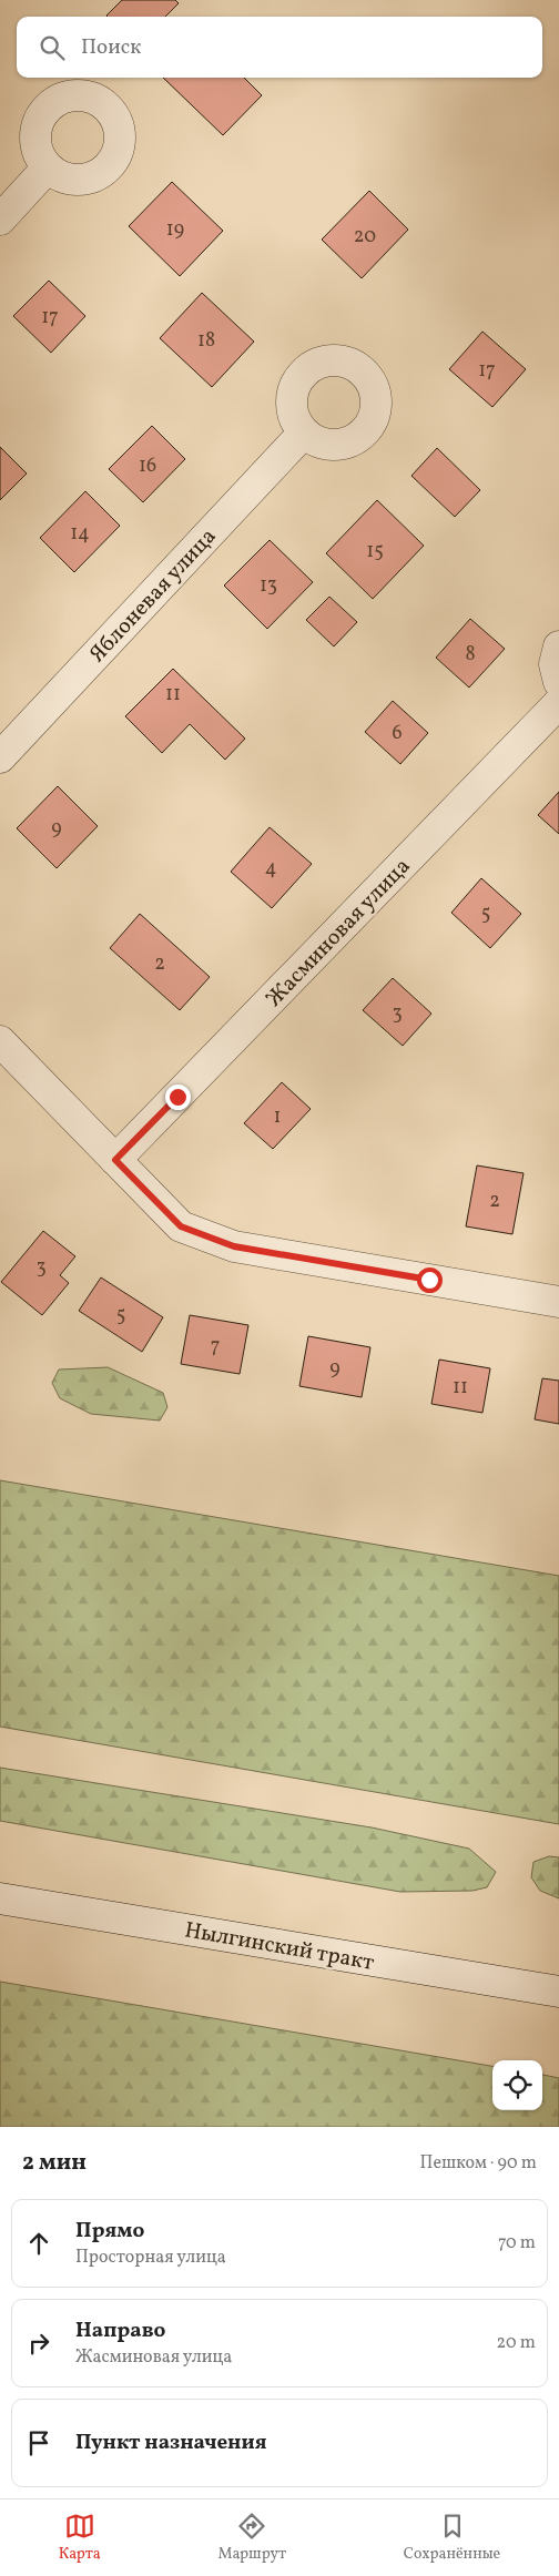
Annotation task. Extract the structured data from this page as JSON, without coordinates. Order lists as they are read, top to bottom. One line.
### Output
{"streets":{"street":["Яблоневая улица","Жасминовая улица","Нылгинский тракт"]},"house_numbers":["19","20","17","18","17","16","14","15","13","8","11","6","9","4","5","2","3","1","2","3","5","7","9","11"],"page":{"search":"Поиск","heading":["2 мин","Пешком · 90 m"],"list":[["Прямо","Просторная улица","70 m"],["Направо","Жасминовая улица","20 m"],"Пункт назначения"],"nav":["Карта","Маршрут","Сохранённые"]}}
